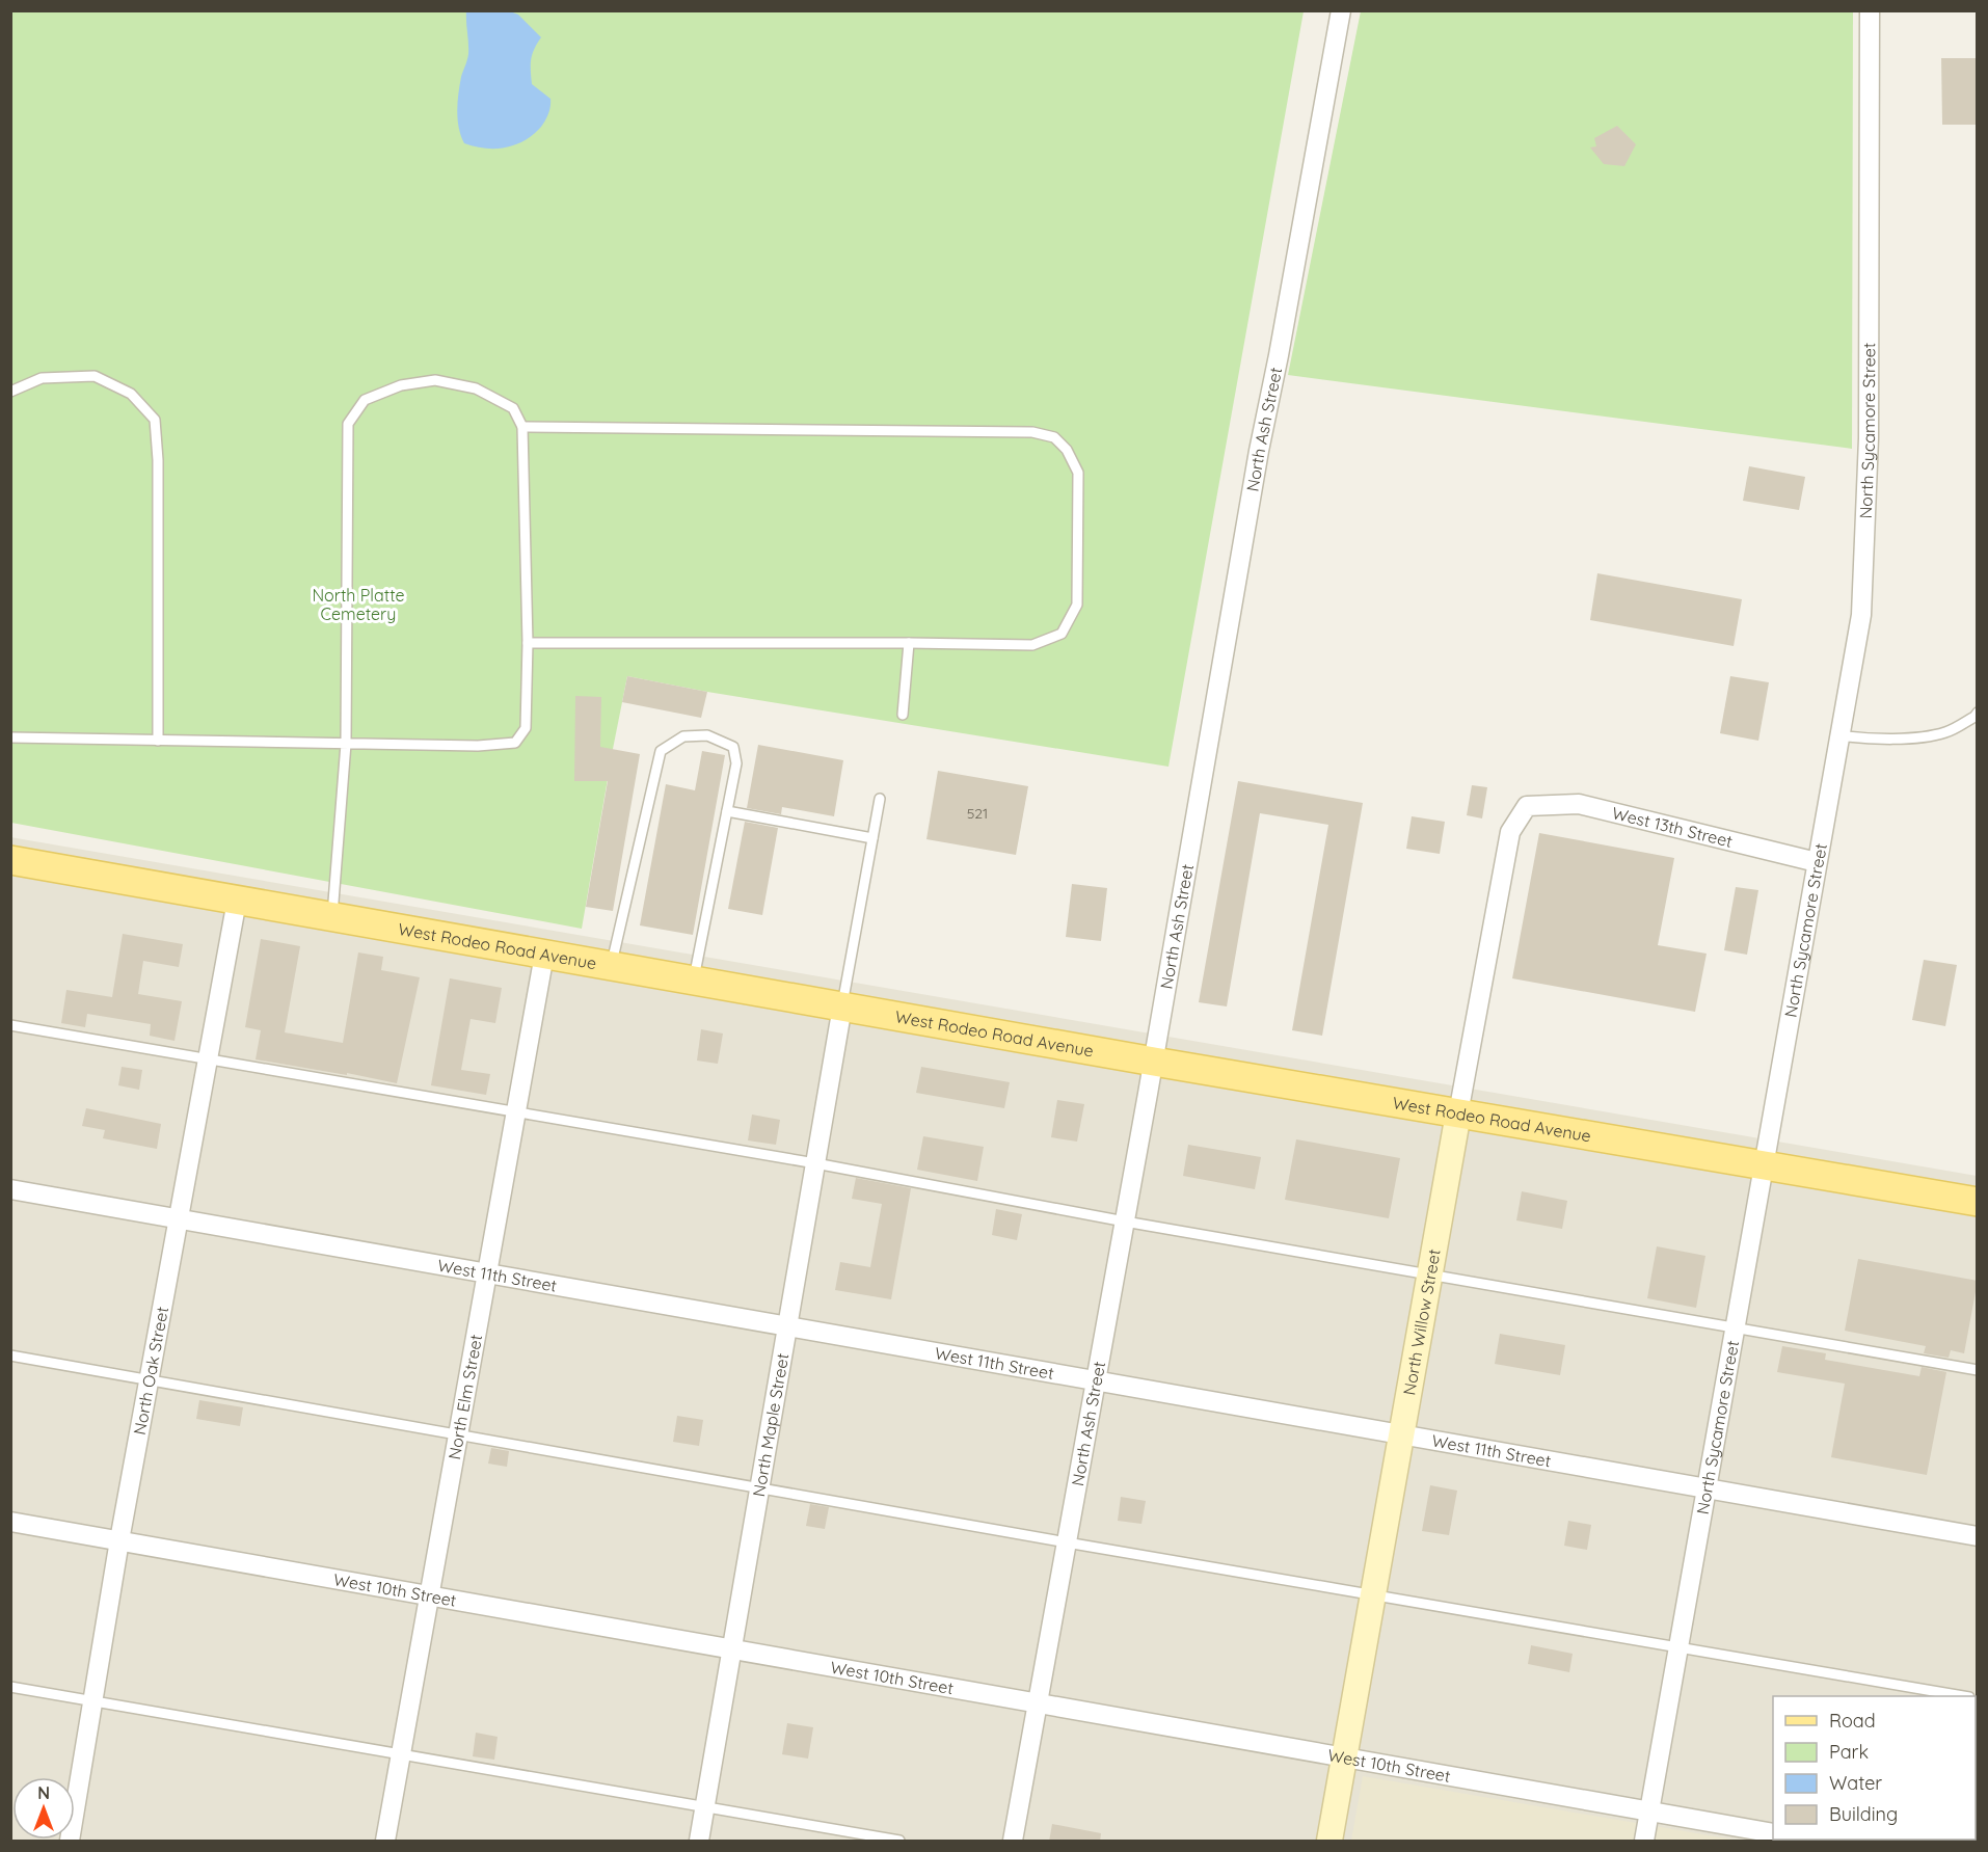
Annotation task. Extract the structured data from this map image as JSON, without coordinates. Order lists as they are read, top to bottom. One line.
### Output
{"streets":{"main road":["West Rodeo Road Avenue","North Willow Street"],"street":["North Ash Street","North Sycamore Street","West 13th Street","West 11th Street","North Oak Street","North Elm Street","North Maple Street","West 10th Street"]},"crossings":[["North Ash Street","West Rodeo Road Avenue"],["North Ash Street","West 11th Street"],["North Ash Street","West 10th Street"],["North Sycamore Street","West 13th Street"],["North Sycamore Street","West Rodeo Road Avenue"],["North Sycamore Street","West 11th Street"],["North Sycamore Street","West 10th Street"],["West 13th Street","North Willow Street"],["West Rodeo Road Avenue","North Willow Street"],["West Rodeo Road Avenue","North Oak Street"],["West Rodeo Road Avenue","North Elm Street"],["West Rodeo Road Avenue","North Maple Street"],["West 11th Street","North Willow Street"],["West 11th Street","North Oak Street"],["West 11th Street","North Elm Street"],["West 11th Street","North Maple Street"],["North Willow Street","West 10th Street"],["North Oak Street","West 10th Street"],["North Elm Street","West 10th Street"],["North Maple Street","West 10th Street"]],"parks":["North Platte Cemetery"],"house_numbers":["521"],"legend":["Road","Park","Water","Building"],"north":"top"}
